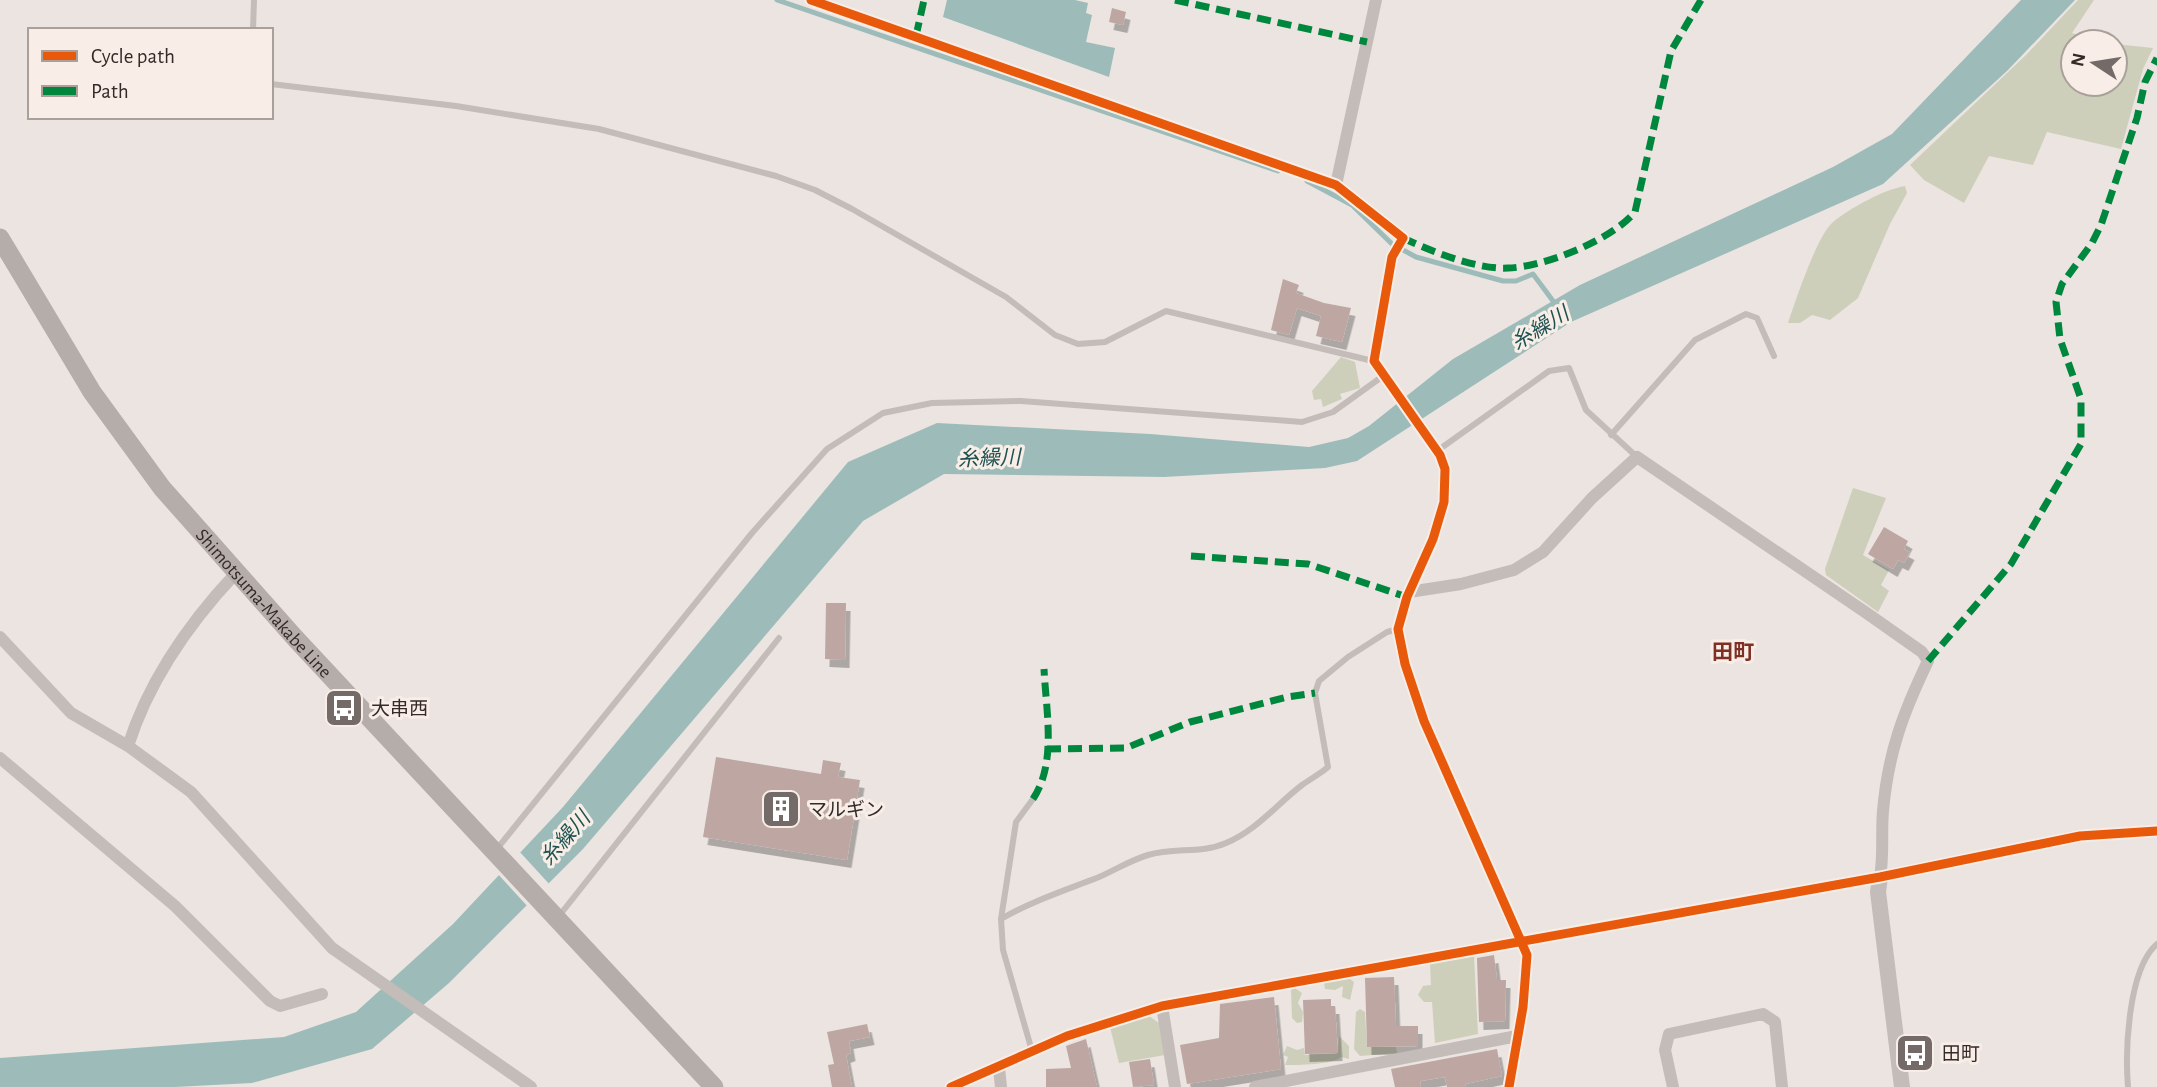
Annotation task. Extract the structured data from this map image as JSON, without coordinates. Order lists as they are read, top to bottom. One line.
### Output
{"streets":{"main road":["Shimotsuma-Makabe Line"]},"districts":["田町"],"water":["糸繰川"],"places":{"bus stop":["大串西","田町"],"building":["マルギン"]},"legend":["Cycle path","Path"],"north":"left"}
